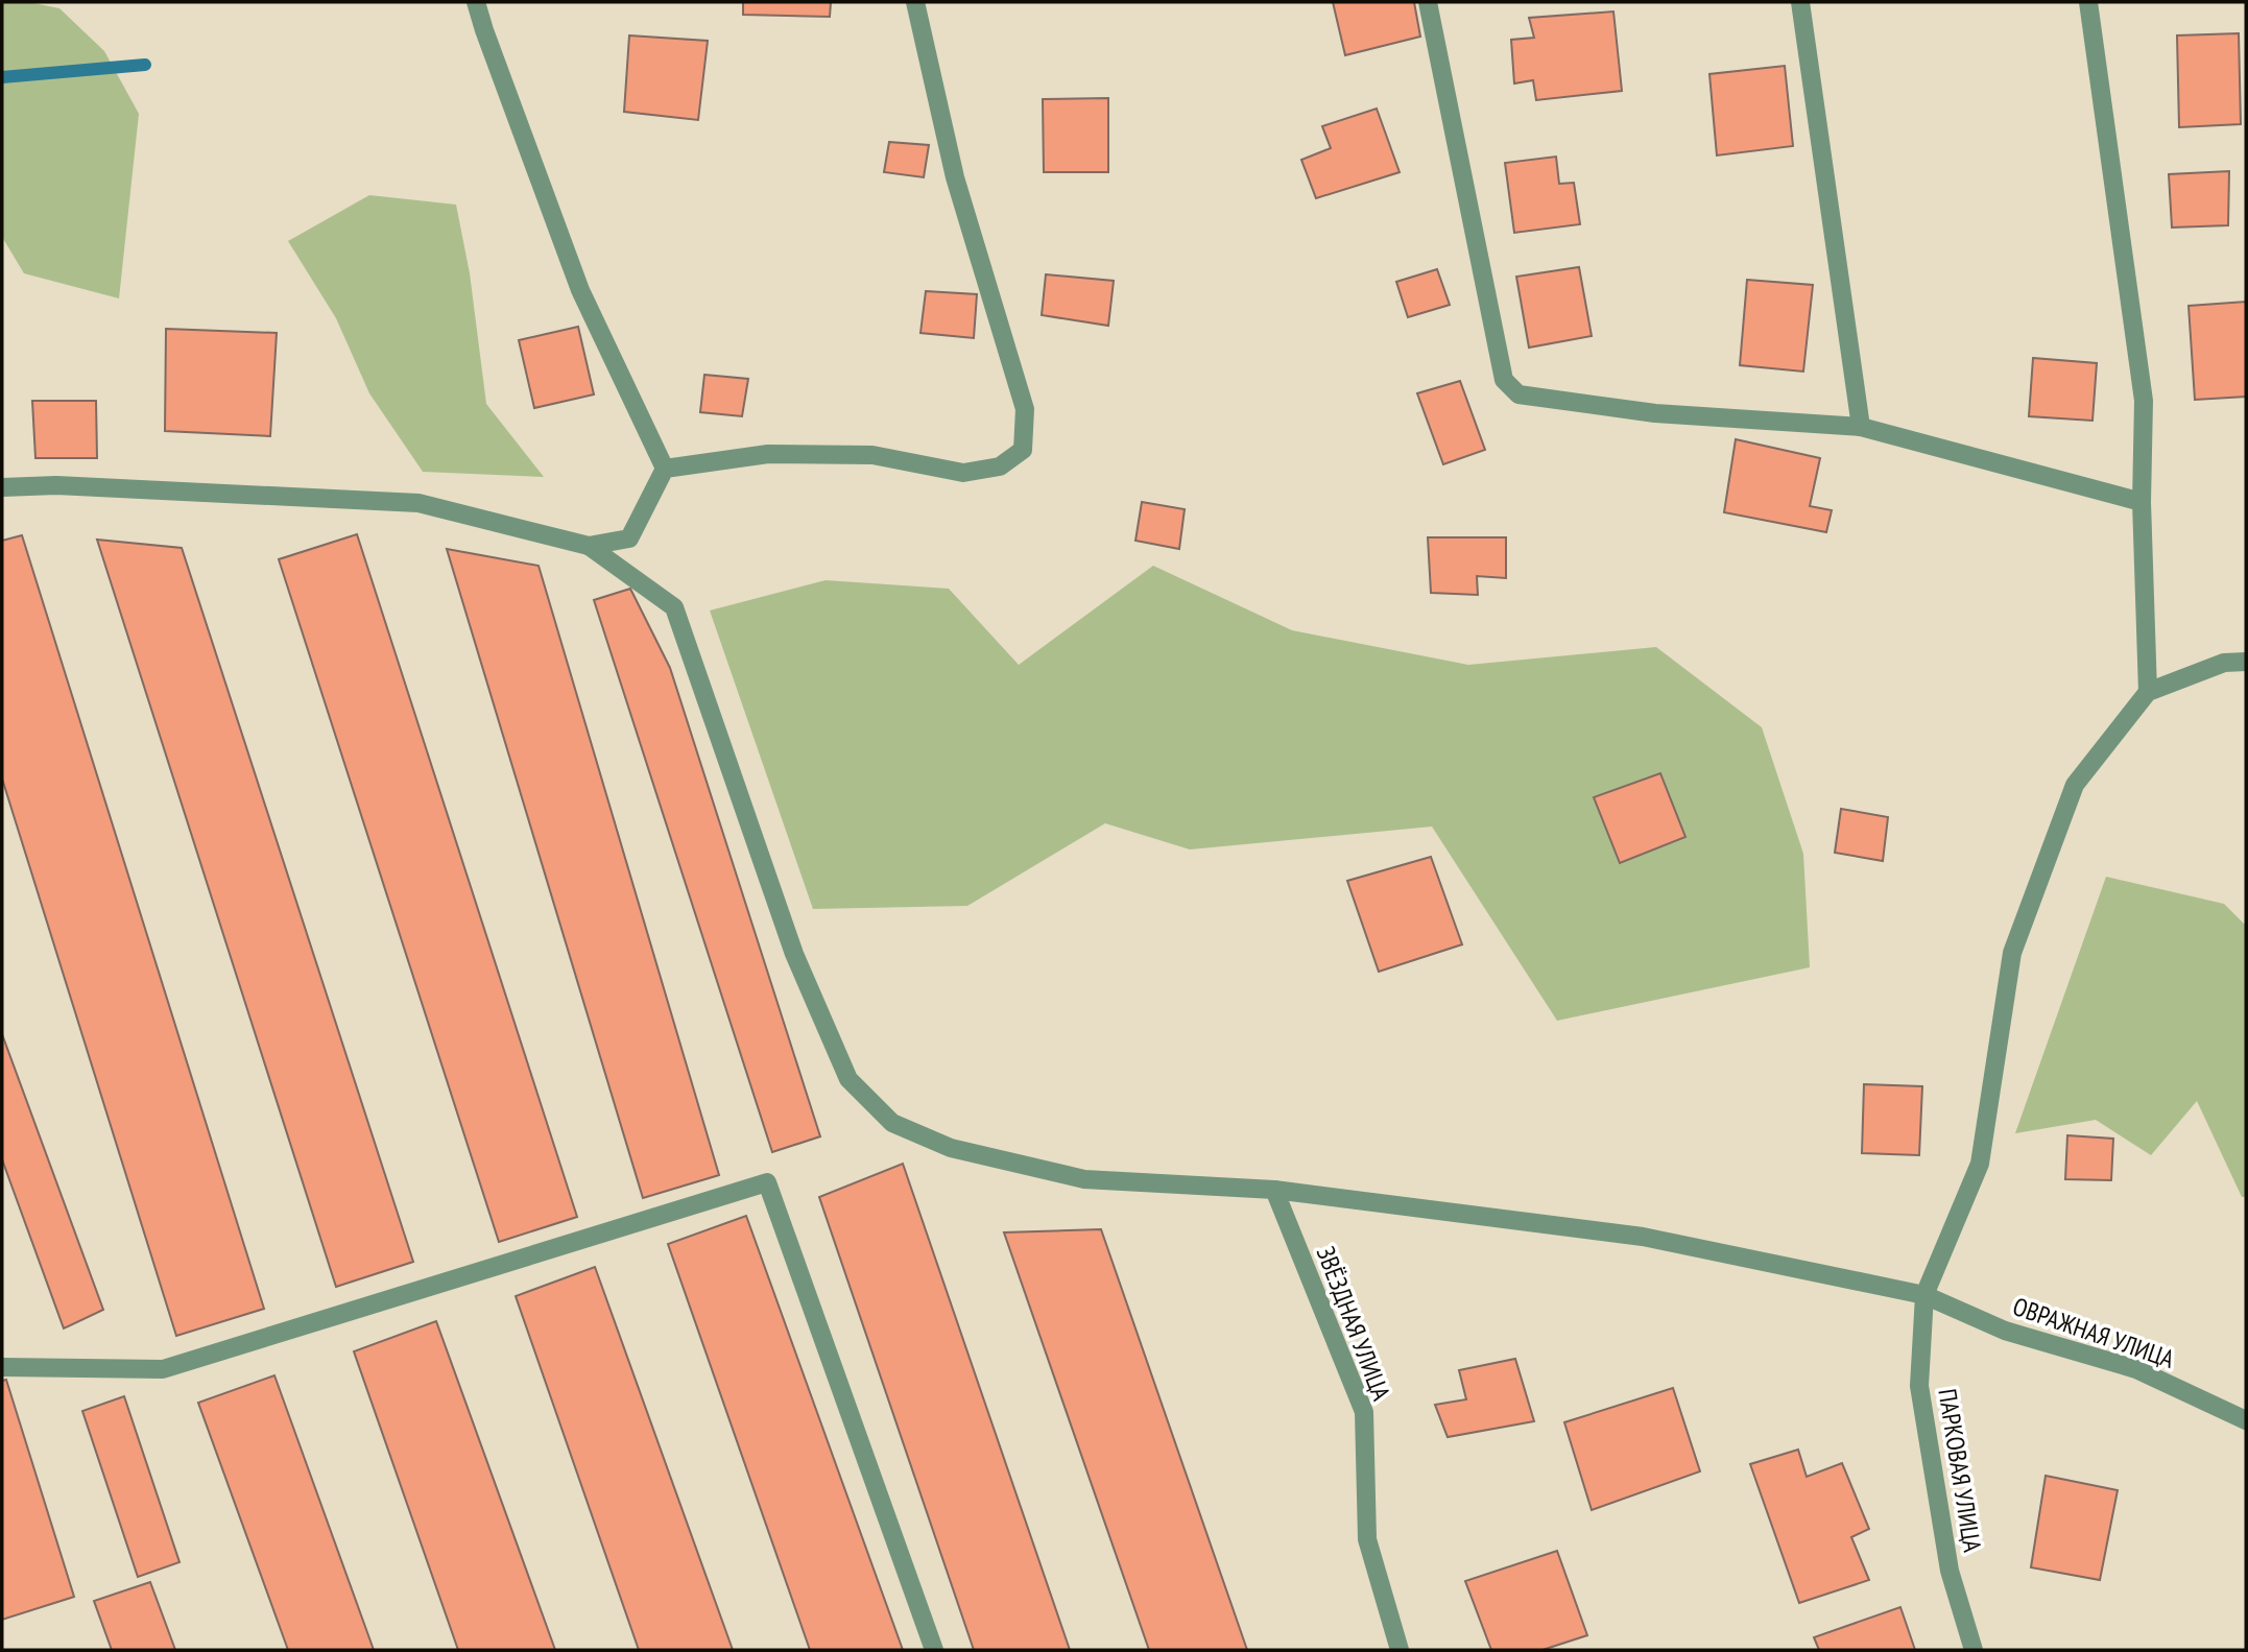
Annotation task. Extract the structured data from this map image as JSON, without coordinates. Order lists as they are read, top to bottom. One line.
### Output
{"streets":{"street":["ЗВЁЗДНАЯ УЛИЦА","ОВРАЖНАЯ УЛИЦА","ПАРКОВАЯ УЛИЦА"]},"crossings":[["ЗВЁЗДНАЯ УЛИЦА","ОВРАЖНАЯ УЛИЦА"],["ОВРАЖНАЯ УЛИЦА","ПАРКОВАЯ УЛИЦА"]]}
